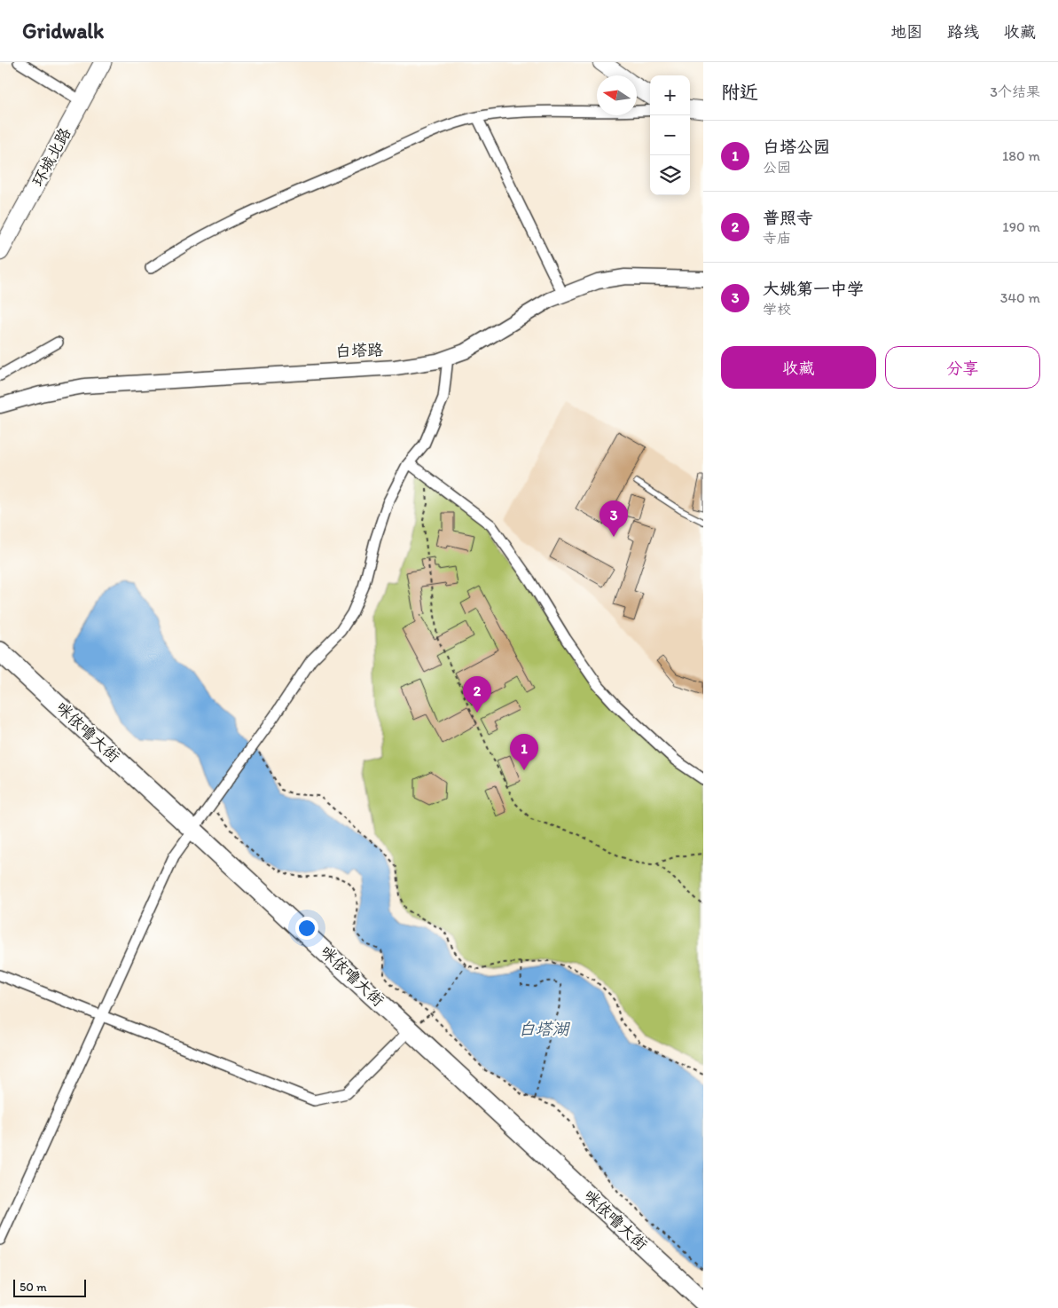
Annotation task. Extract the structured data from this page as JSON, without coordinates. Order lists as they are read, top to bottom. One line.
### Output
{"streets":{"highway":["咪依噜大街"],"main road":["环城北路"],"street":["白塔路"]},"water":["白塔湖"],"scale_bar":"50 m","north":"left","page":{"header":"Gridwalk","nav":["地图","路线","收藏"],"heading":["附近","3个结果"],"map_buttons":["+","−"],"list":[{"mark":"1","name":"白塔公园","note":"公园","value":"180 m"},{"mark":"2","name":"普照寺","note":"寺庙","value":"190 m"},{"mark":"3","name":"大姚第一中学","note":"学校","value":"340 m"}],"buttons":["收藏","分享"],"pins":["3","2","1"],"scale":"50 m"}}
